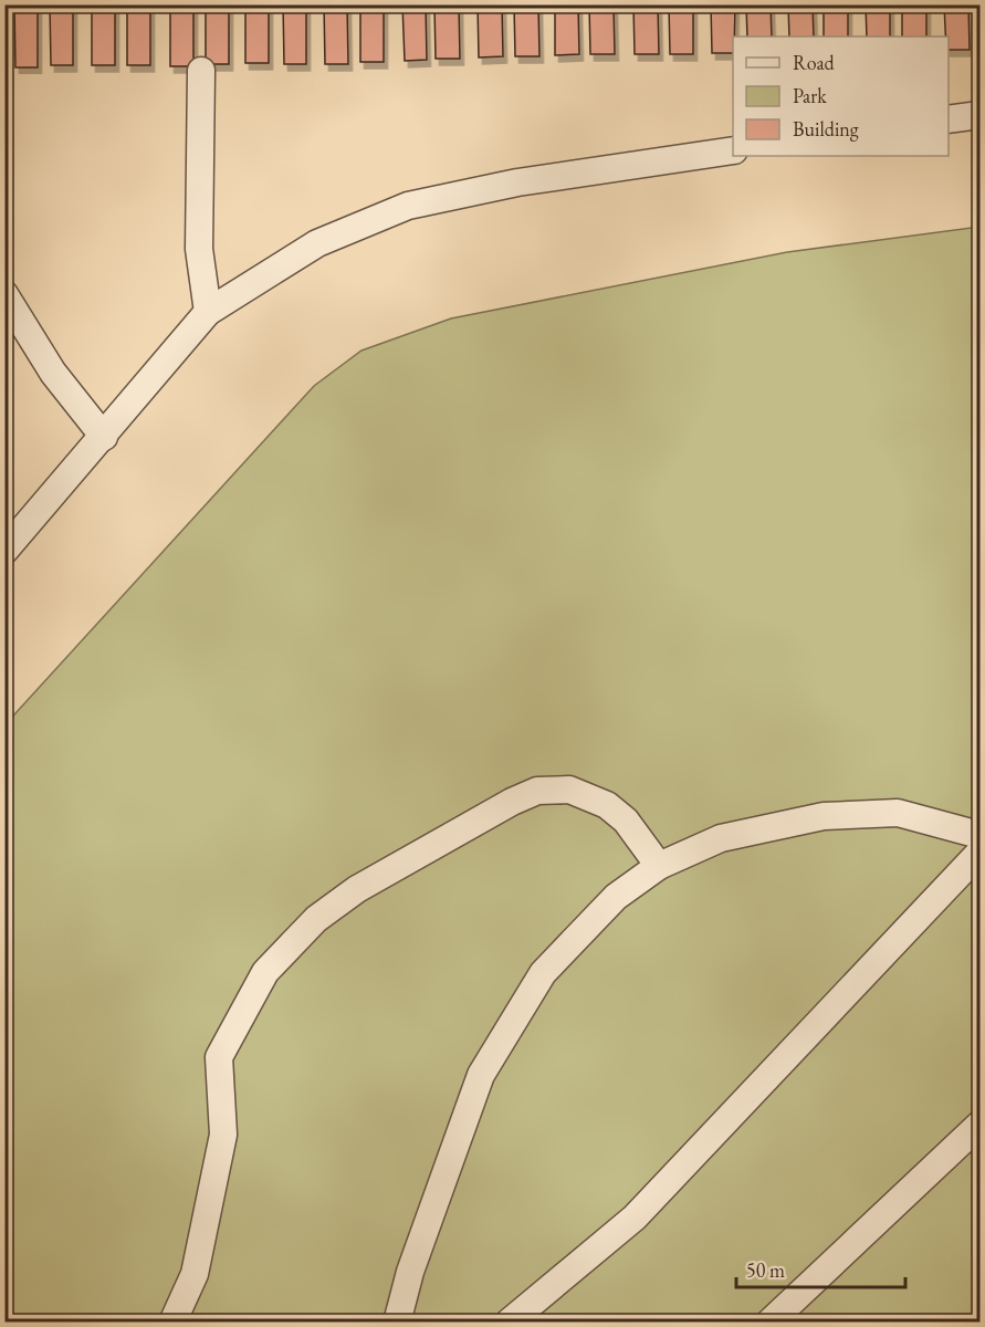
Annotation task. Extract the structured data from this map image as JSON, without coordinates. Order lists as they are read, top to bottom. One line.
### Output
{"legend":["Road","Park","Building"],"scale_bar":"50 m"}
